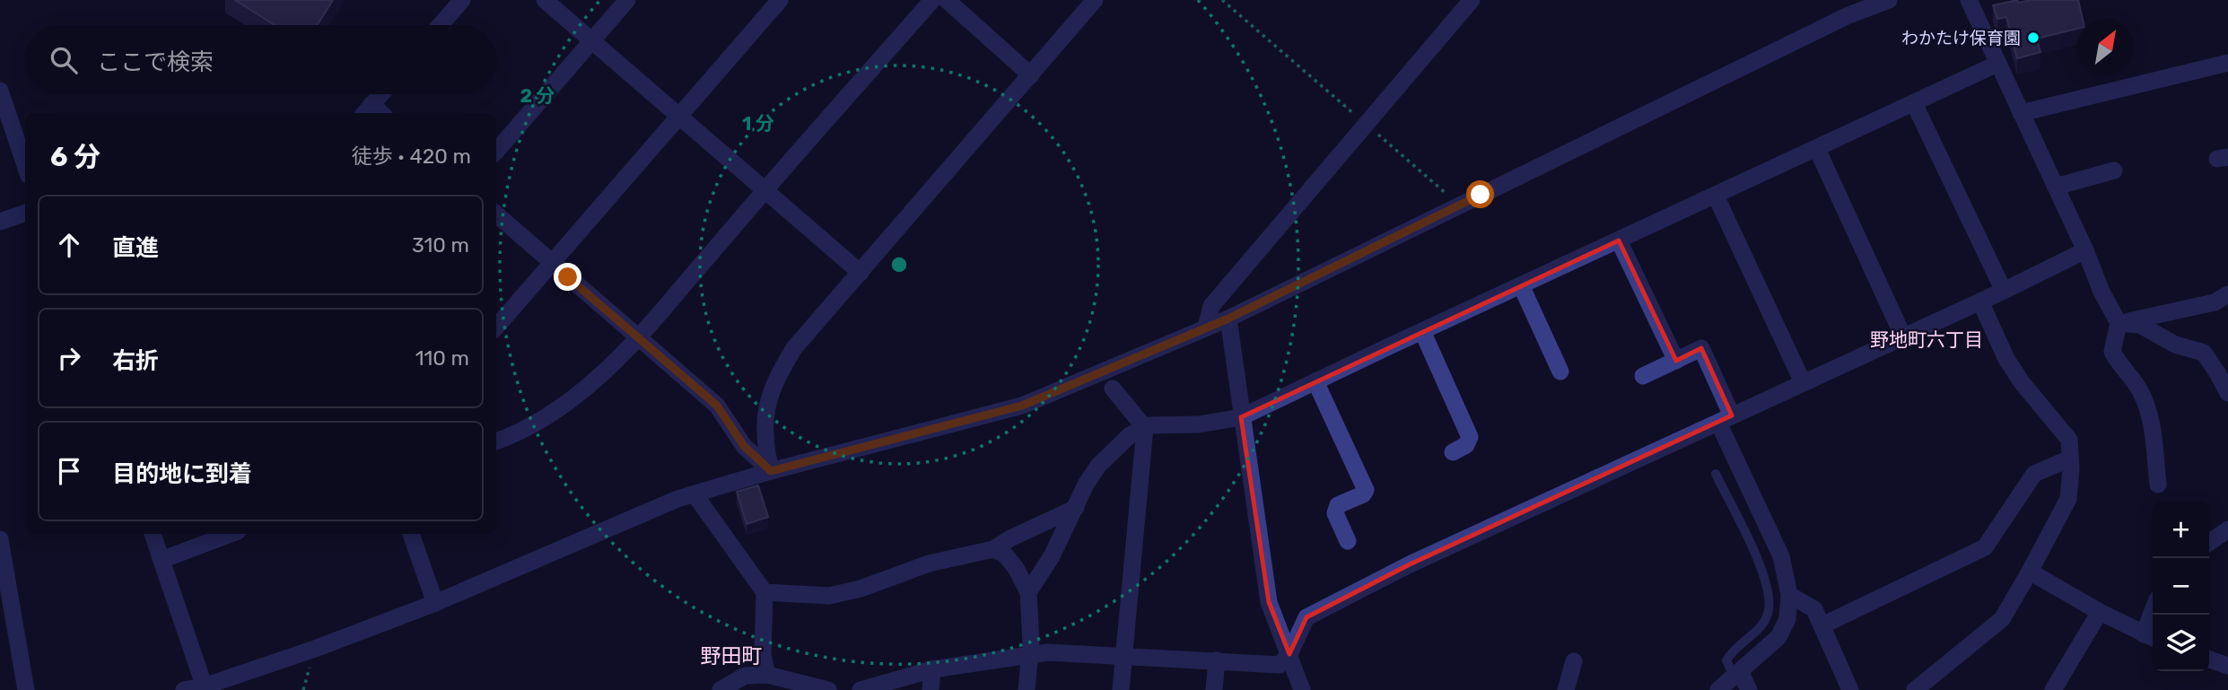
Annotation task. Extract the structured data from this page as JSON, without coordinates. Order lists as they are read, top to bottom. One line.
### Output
{"districts":["野地町六丁目","野田町"],"places":["わかたけ保育園"],"north":"top right","page":{"search":"ここで検索","heading":["6 分","徒歩 · 420 m"],"list":[["直進","310 m"],["右折","110 m"],"目的地に到着"],"map_buttons":["+","−"]},"rings":["2 分","1 分"]}
